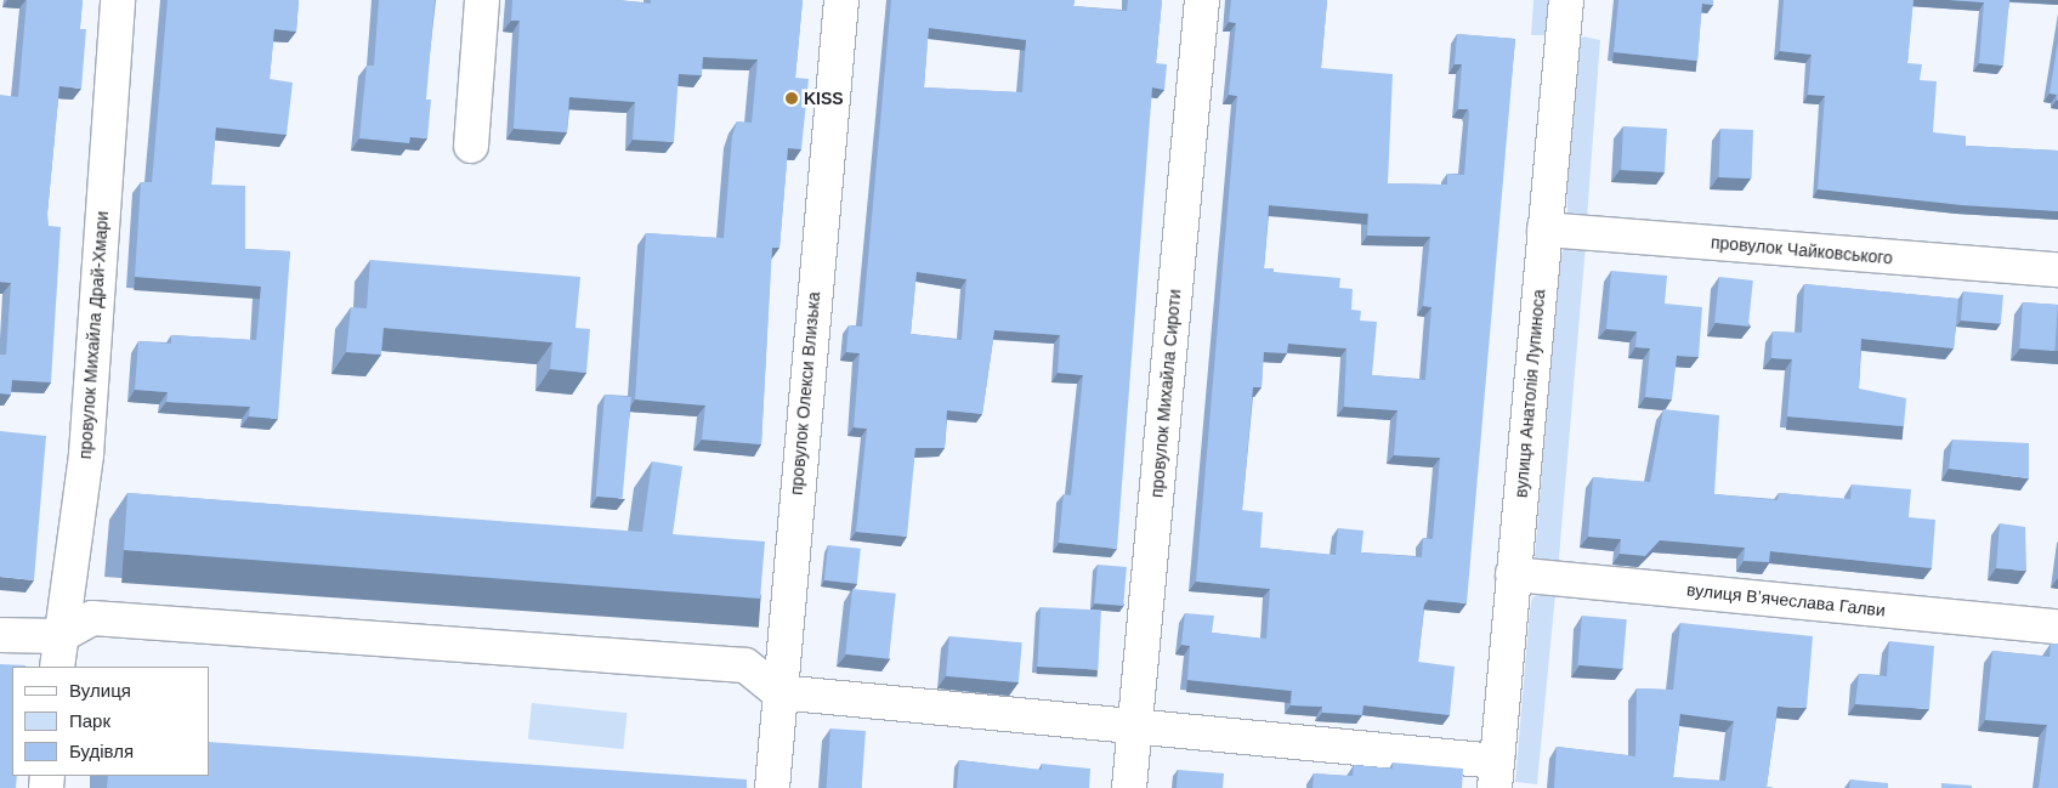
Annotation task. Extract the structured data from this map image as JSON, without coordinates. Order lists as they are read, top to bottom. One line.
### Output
{"streets":{"street":["провулок Чайковського","провулок Михайла Драй-Хмари","провулок Олекси Влизька","провулок Михайла Сироти","вулиця Анатолія Лупиноса","вулиця Вʼячеслава Галви"]},"crossings":[["провулок Чайковського","вулиця Анатолія Лупиноса"],["вулиця Анатолія Лупиноса","вулиця Вʼячеслава Галви"]],"places":["KISS"],"legend":["Вулиця","Парк","Будівля"]}
